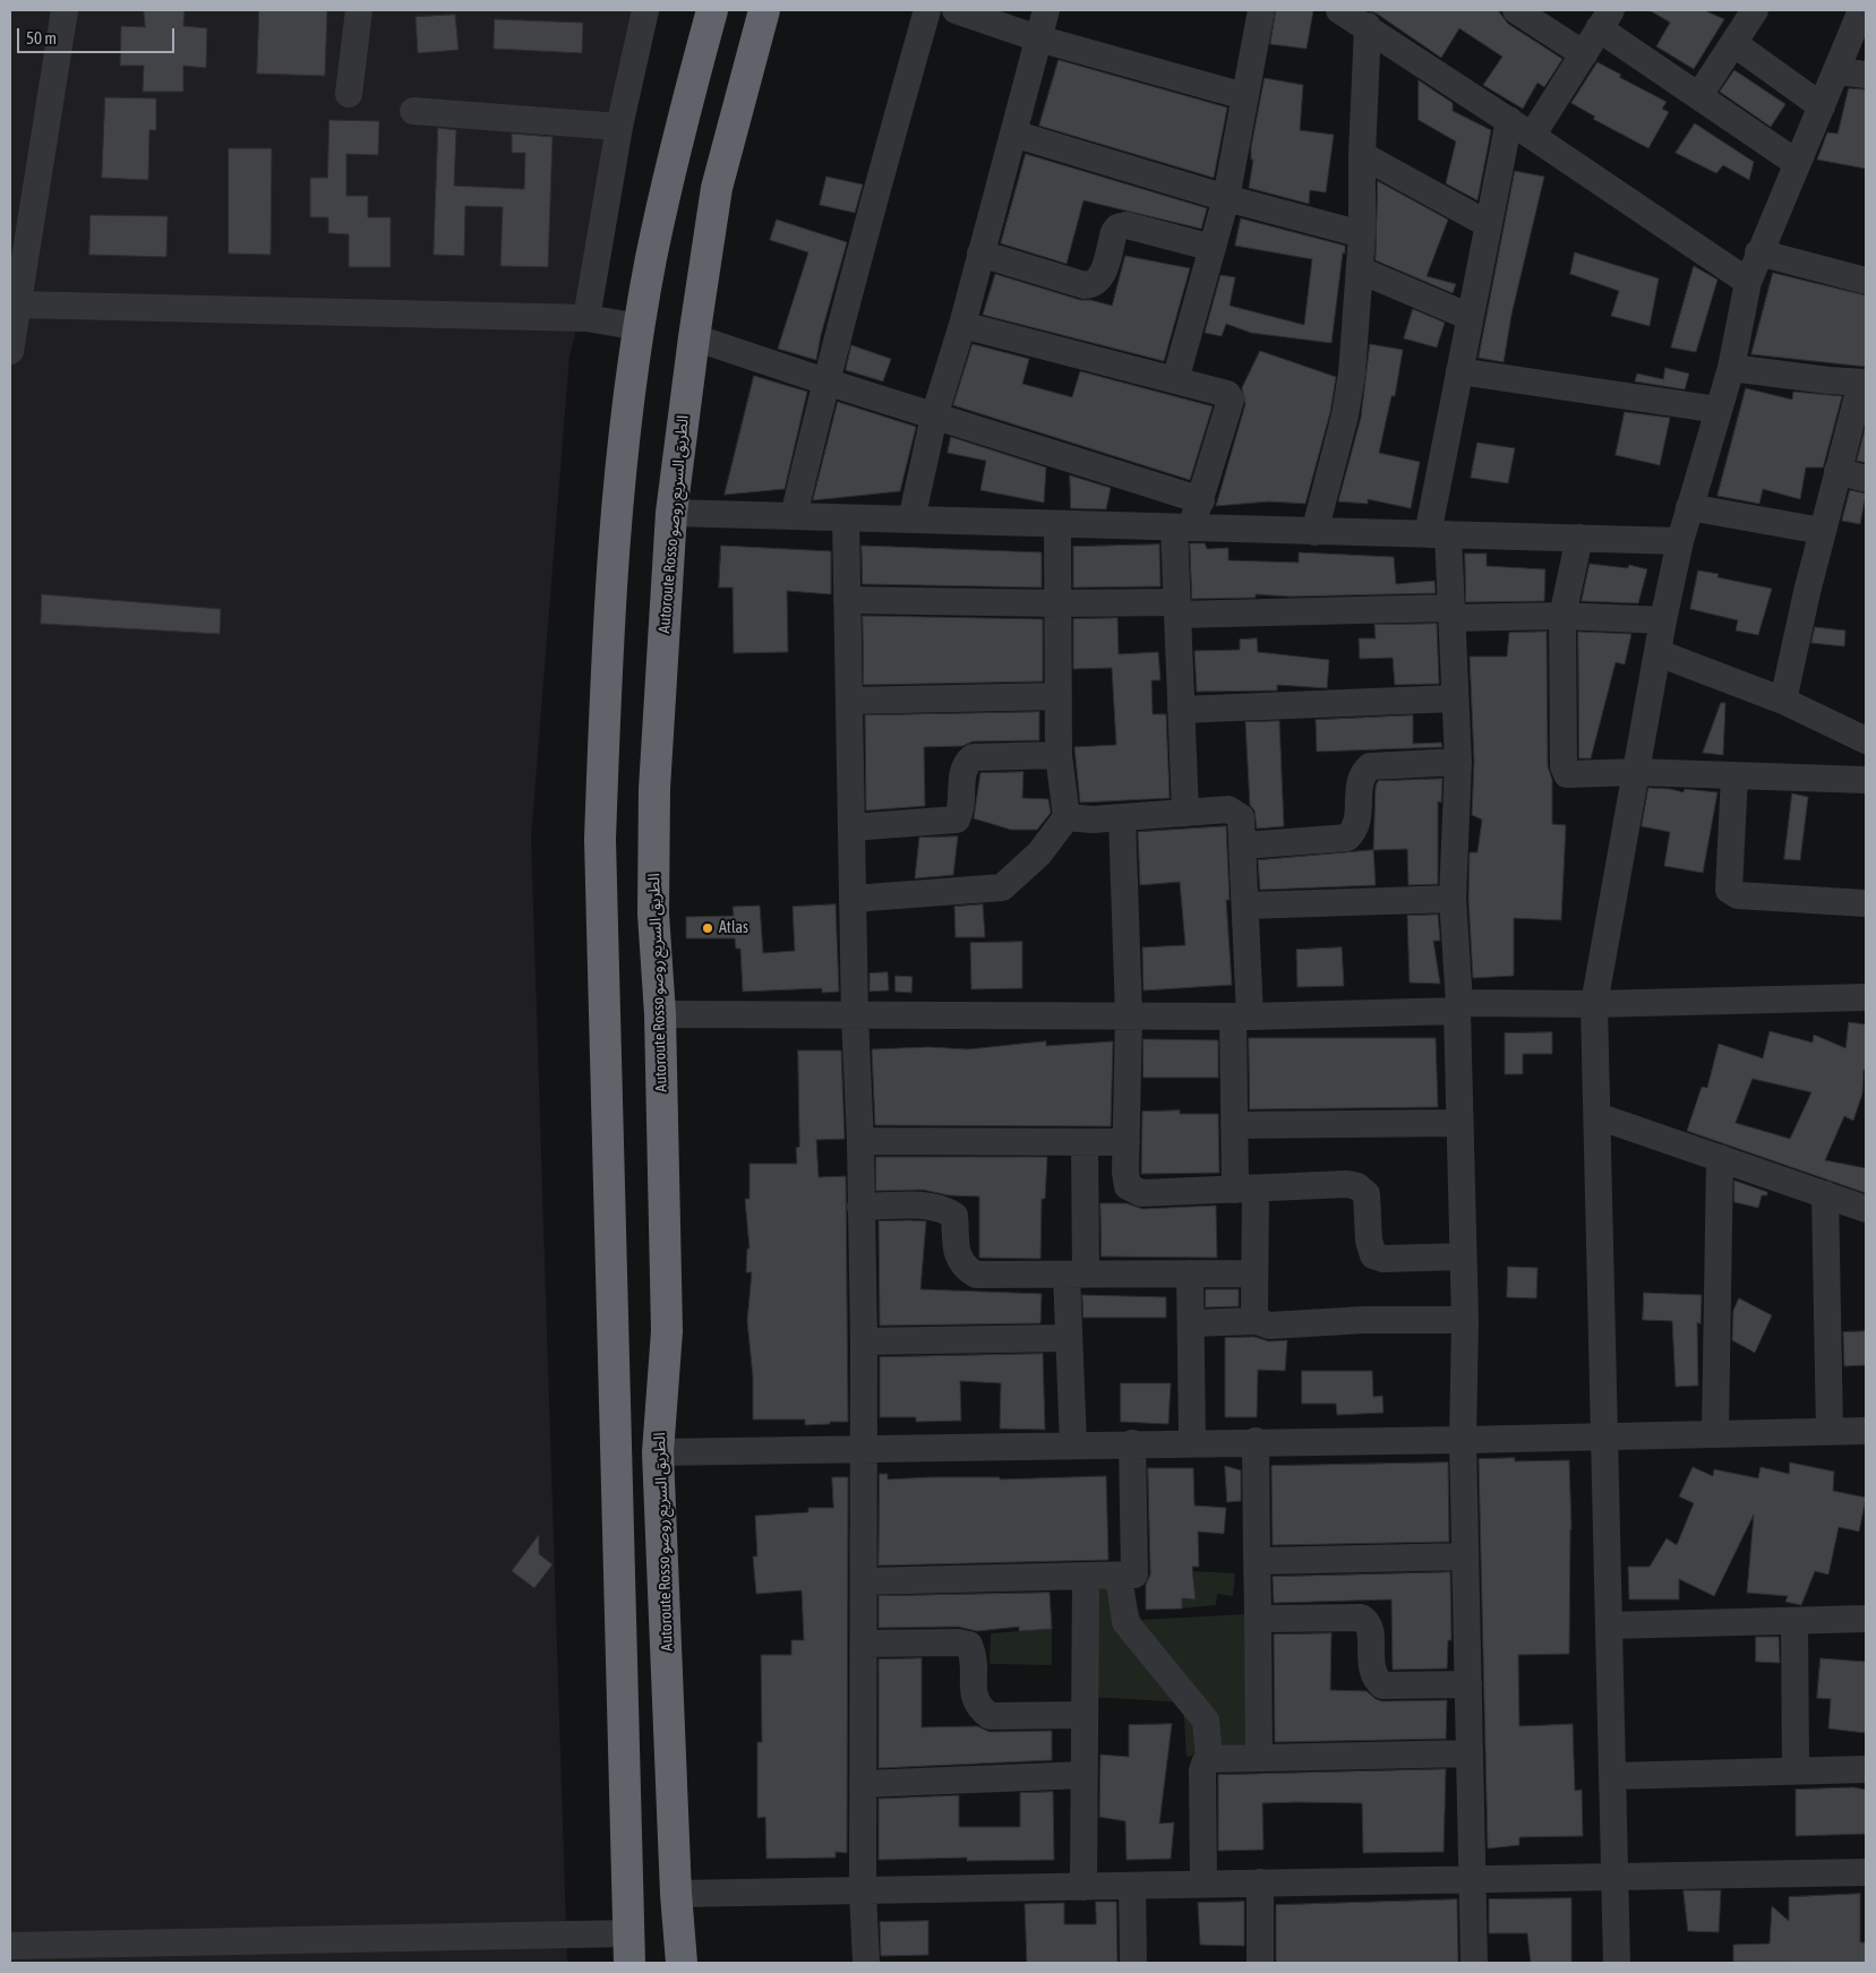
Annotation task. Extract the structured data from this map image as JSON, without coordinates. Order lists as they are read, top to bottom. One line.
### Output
{"streets":{"highway":["Autoroute Rosso الطريق السريع روصو"]},"places":["Atlas"],"scale_bar":"50 m"}
